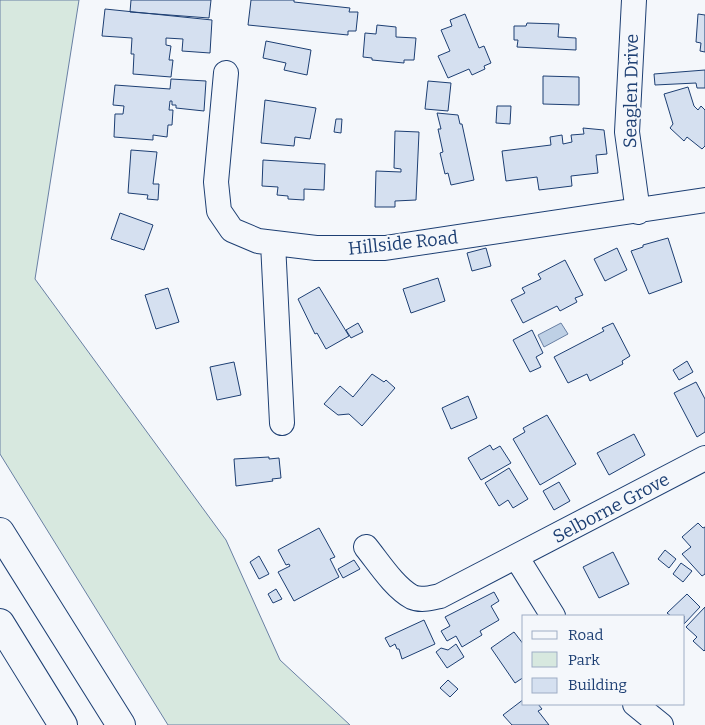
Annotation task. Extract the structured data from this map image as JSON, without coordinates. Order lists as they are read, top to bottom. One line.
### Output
{"streets":{"street":["Seaglen Drive","Hillside Road","Selborne Grove"]},"crossings":[["Seaglen Drive","Hillside Road"]],"legend":["Road","Park","Building"]}
